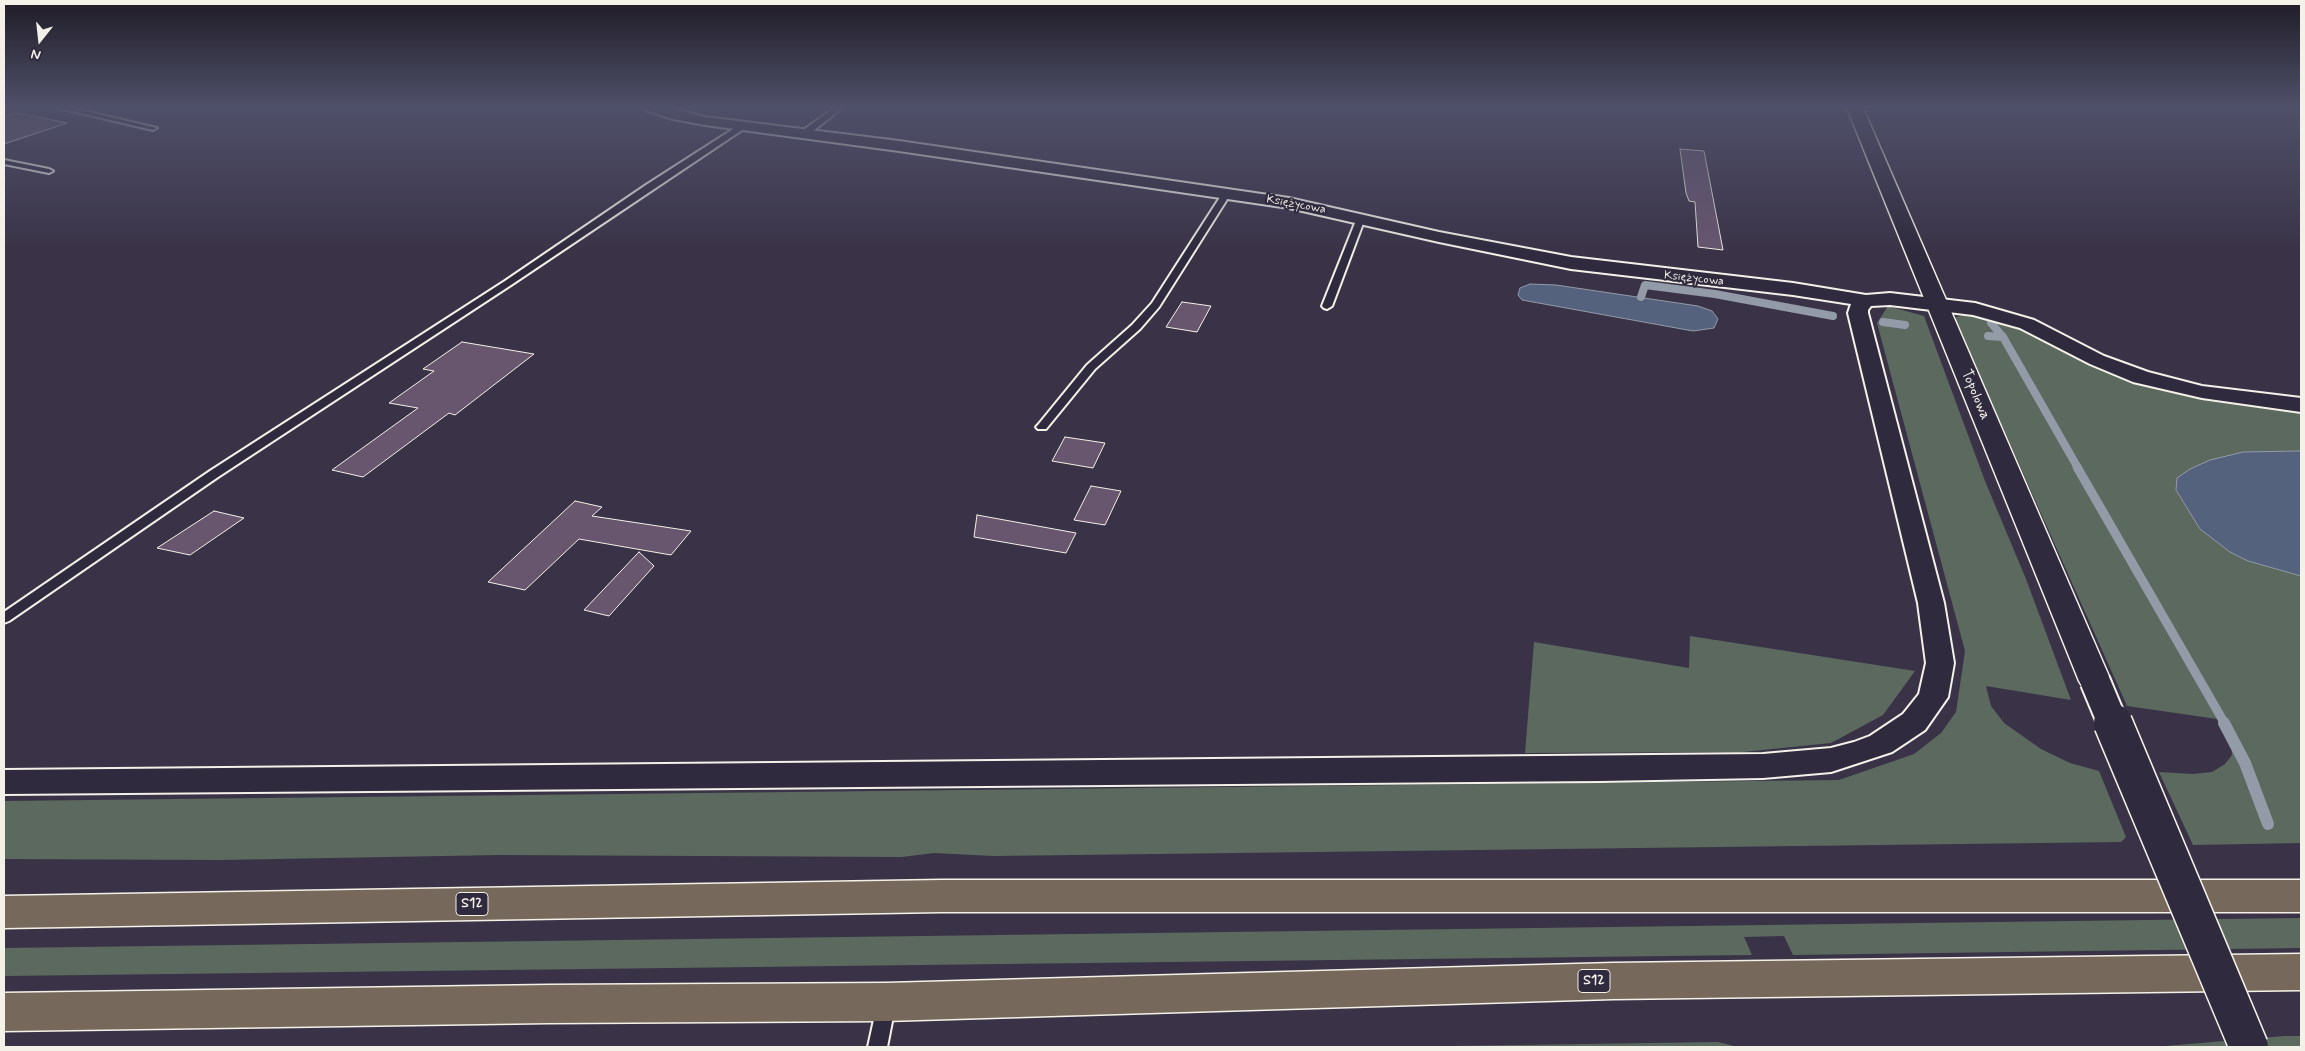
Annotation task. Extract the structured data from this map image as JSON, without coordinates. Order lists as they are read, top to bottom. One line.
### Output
{"streets":{"highway":["S12"],"street":["Księżycowa","Topolowa"]},"crossings":[["Księżycowa","Topolowa"]],"north":"bottom"}
